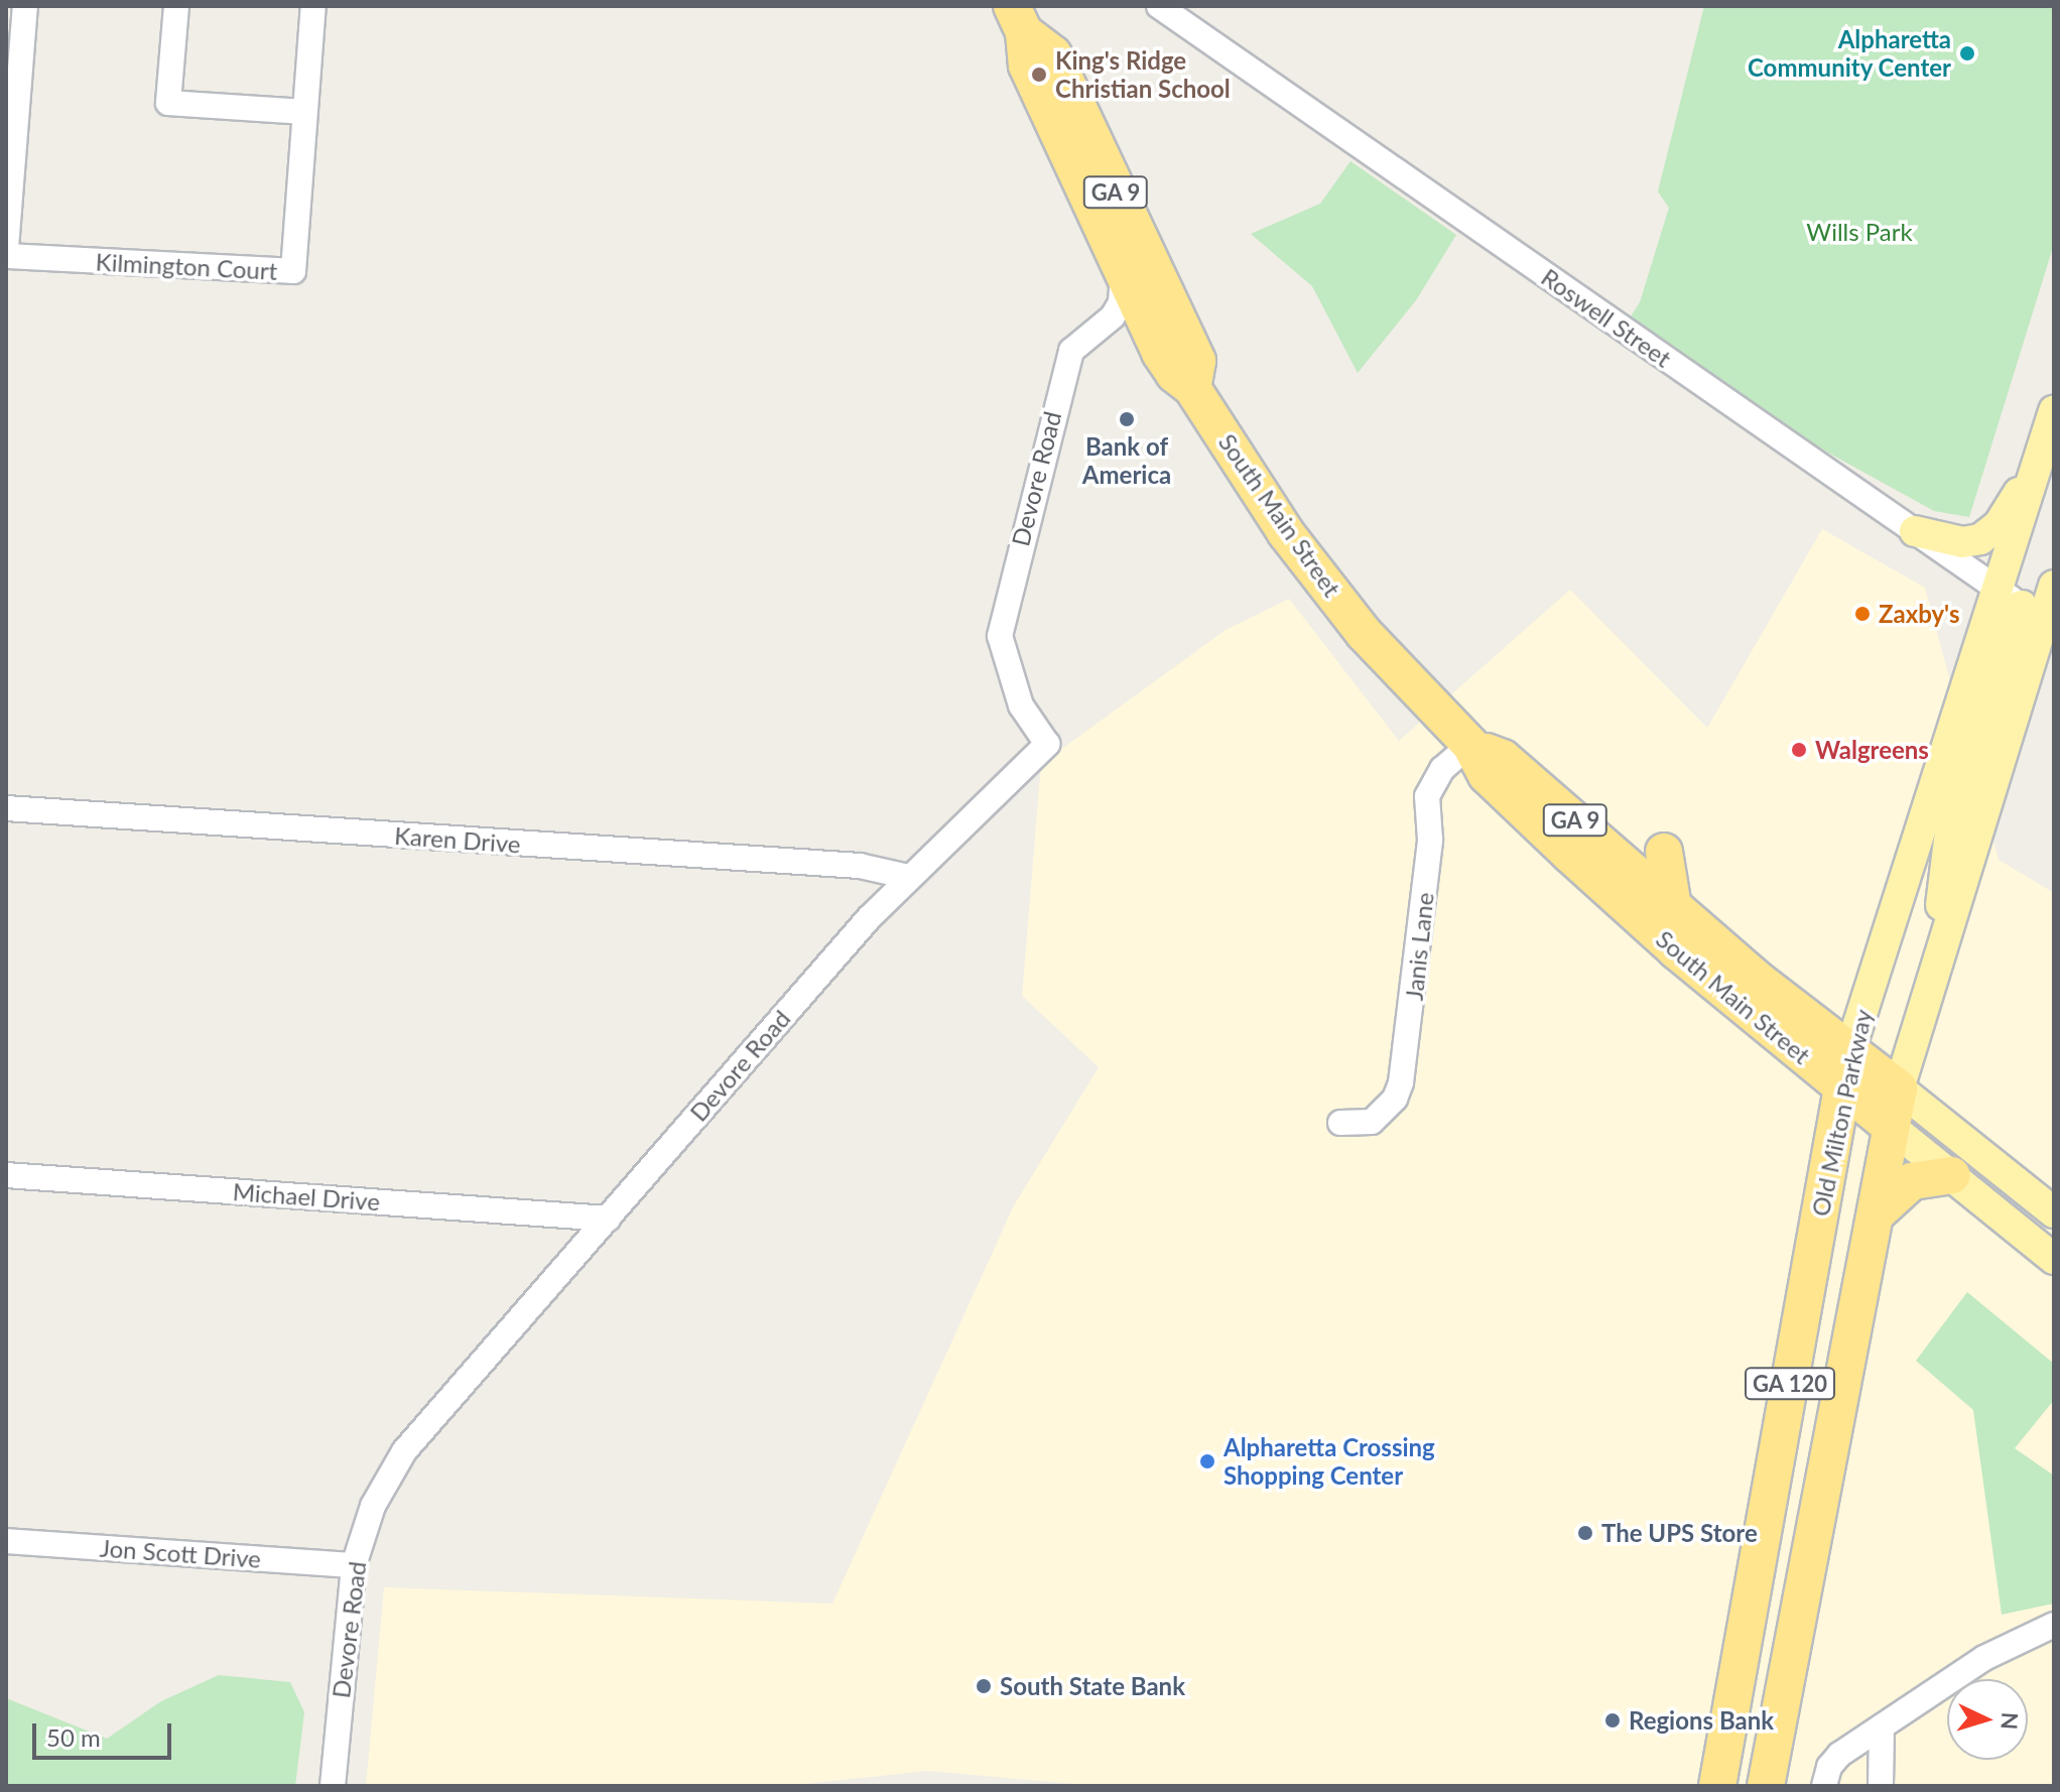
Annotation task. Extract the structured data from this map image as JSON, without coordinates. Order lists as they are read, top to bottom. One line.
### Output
{"streets":{"highway":["GA 9","South Main Street","Old Milton Parkway","GA 120"],"street":["Kilmington Court","Roswell Street","Devore Road","Karen Drive","Janis Lane","Michael Drive","Jon Scott Drive"]},"crossings":[["Roswell Street","Old Milton Parkway"],["Devore Road","Karen Drive"],["Devore Road","Michael Drive"],["Devore Road","Jon Scott Drive"],["South Main Street","Janis Lane"],["South Main Street","Old Milton Parkway"],["South Main Street","GA 120"]],"parks":["Wills Park"],"places":["Alpharetta Community Center","King's Ridge Christian School","Bank of America","Zaxby's","Walgreens","Alpharetta Crossing Shopping Center","The UPS Store","South State Bank","Regions Bank"],"scale_bar":"50 m","north":"right"}
